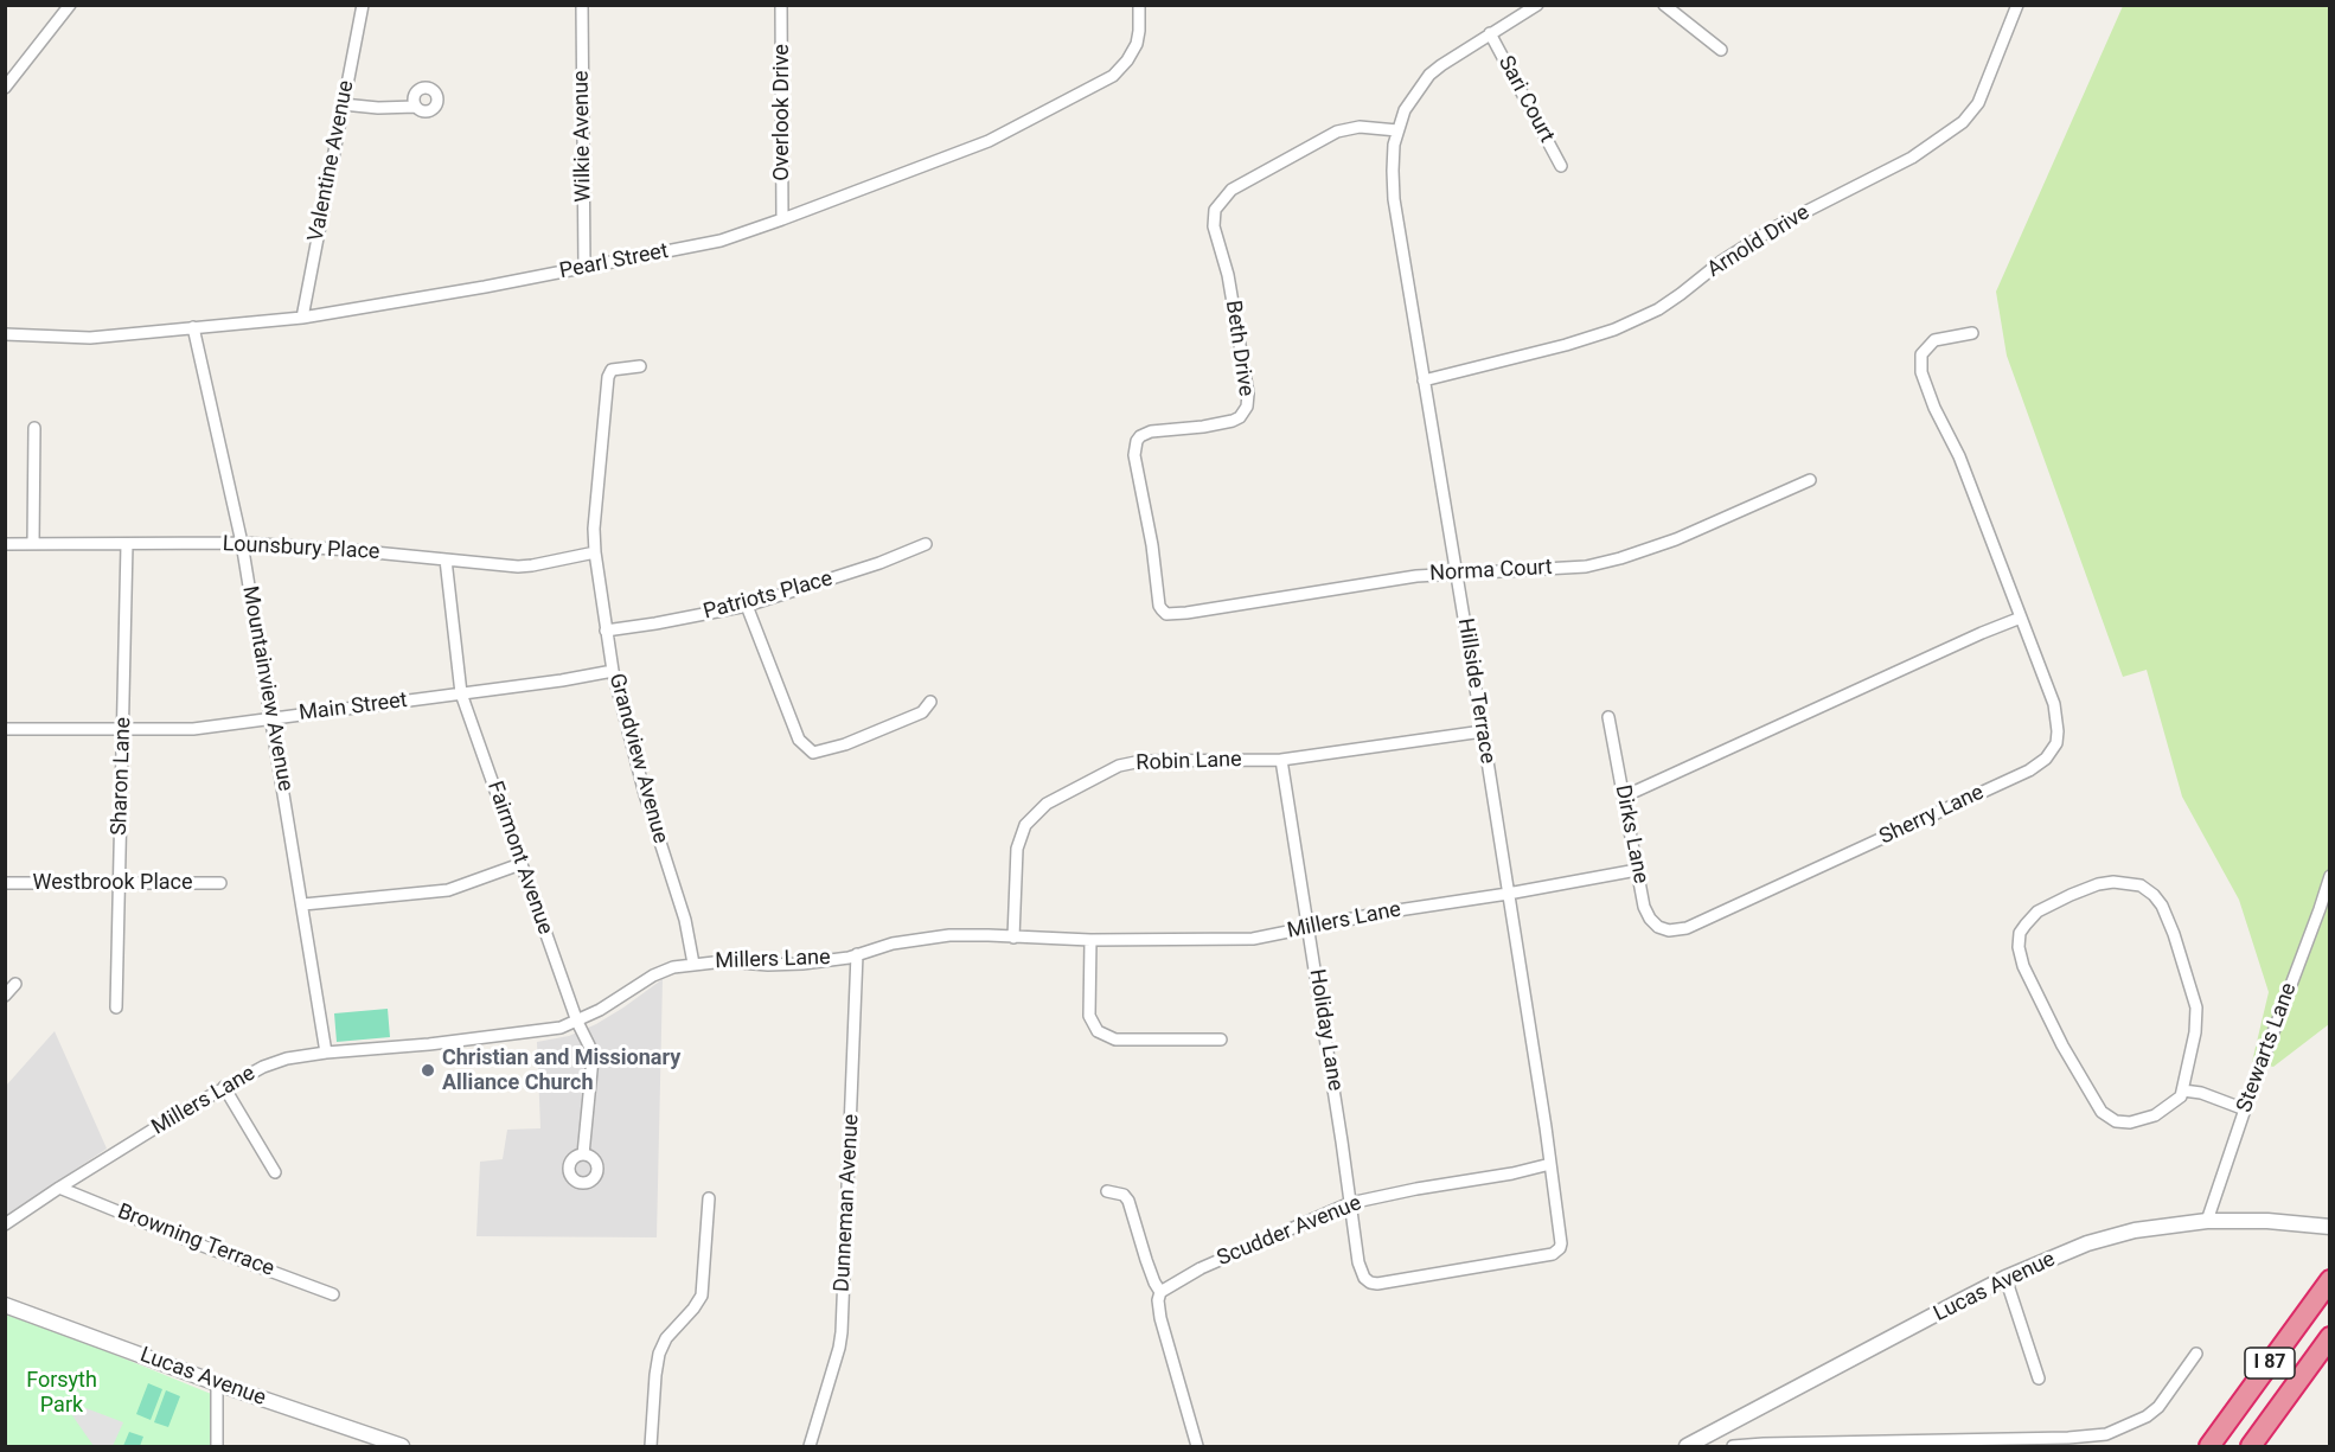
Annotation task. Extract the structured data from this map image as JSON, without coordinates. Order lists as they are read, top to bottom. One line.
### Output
{"streets":{"highway":["I 87"],"street":["Sari Court","Overlook Drive","Wilkie Avenue","Valentine Avenue","Arnold Drive","Pearl Street","Beth Drive","Lounsbury Place","Norma Court","Patriots Place","Mountainview Avenue","Hillside Terrace","Main Street","Grandview Avenue","Robin Lane","Sharon Lane","Sherry Lane","Dirks Lane","Fairmont Avenue","Westbrook Place","Millers Lane","Holiday Lane","Stewarts Lane","Dunneman Avenue","Scudder Avenue","Browning Terrace","Lucas Avenue"]},"crossings":[["Sari Court","Hillside Terrace"],["Overlook Drive","Pearl Street"],["Wilkie Avenue","Pearl Street"],["Valentine Avenue","Pearl Street"],["Arnold Drive","Hillside Terrace"],["Pearl Street","Mountainview Avenue"],["Beth Drive","Norma Court"],["Beth Drive","Hillside Terrace"],["Lounsbury Place","Mountainview Avenue"],["Lounsbury Place","Grandview Avenue"],["Lounsbury Place","Sharon Lane"],["Lounsbury Place","Fairmont Avenue"],["Norma Court","Hillside Terrace"],["Patriots Place","Grandview Avenue"],["Mountainview Avenue","Main Street"],["Mountainview Avenue","Millers Lane"],["Hillside Terrace","Robin Lane"],["Hillside Terrace","Millers Lane"],["Hillside Terrace","Holiday Lane"],["Hillside Terrace","Scudder Avenue"],["Main Street","Grandview Avenue"],["Main Street","Sharon Lane"],["Main Street","Fairmont Avenue"],["Grandview Avenue","Millers Lane"],["Robin Lane","Millers Lane"],["Robin Lane","Holiday Lane"],["Sharon Lane","Westbrook Place"],["Sherry Lane","Dirks Lane"],["Dirks Lane","Millers Lane"],["Fairmont Avenue","Millers Lane"],["Millers Lane","Holiday Lane"],["Millers Lane","Dunneman Avenue"],["Millers Lane","Browning Terrace"],["Holiday Lane","Scudder Avenue"],["Stewarts Lane","Lucas Avenue"]],"parks":["Forsyth Park"],"places":["Christian and Missionary Alliance Church"]}
